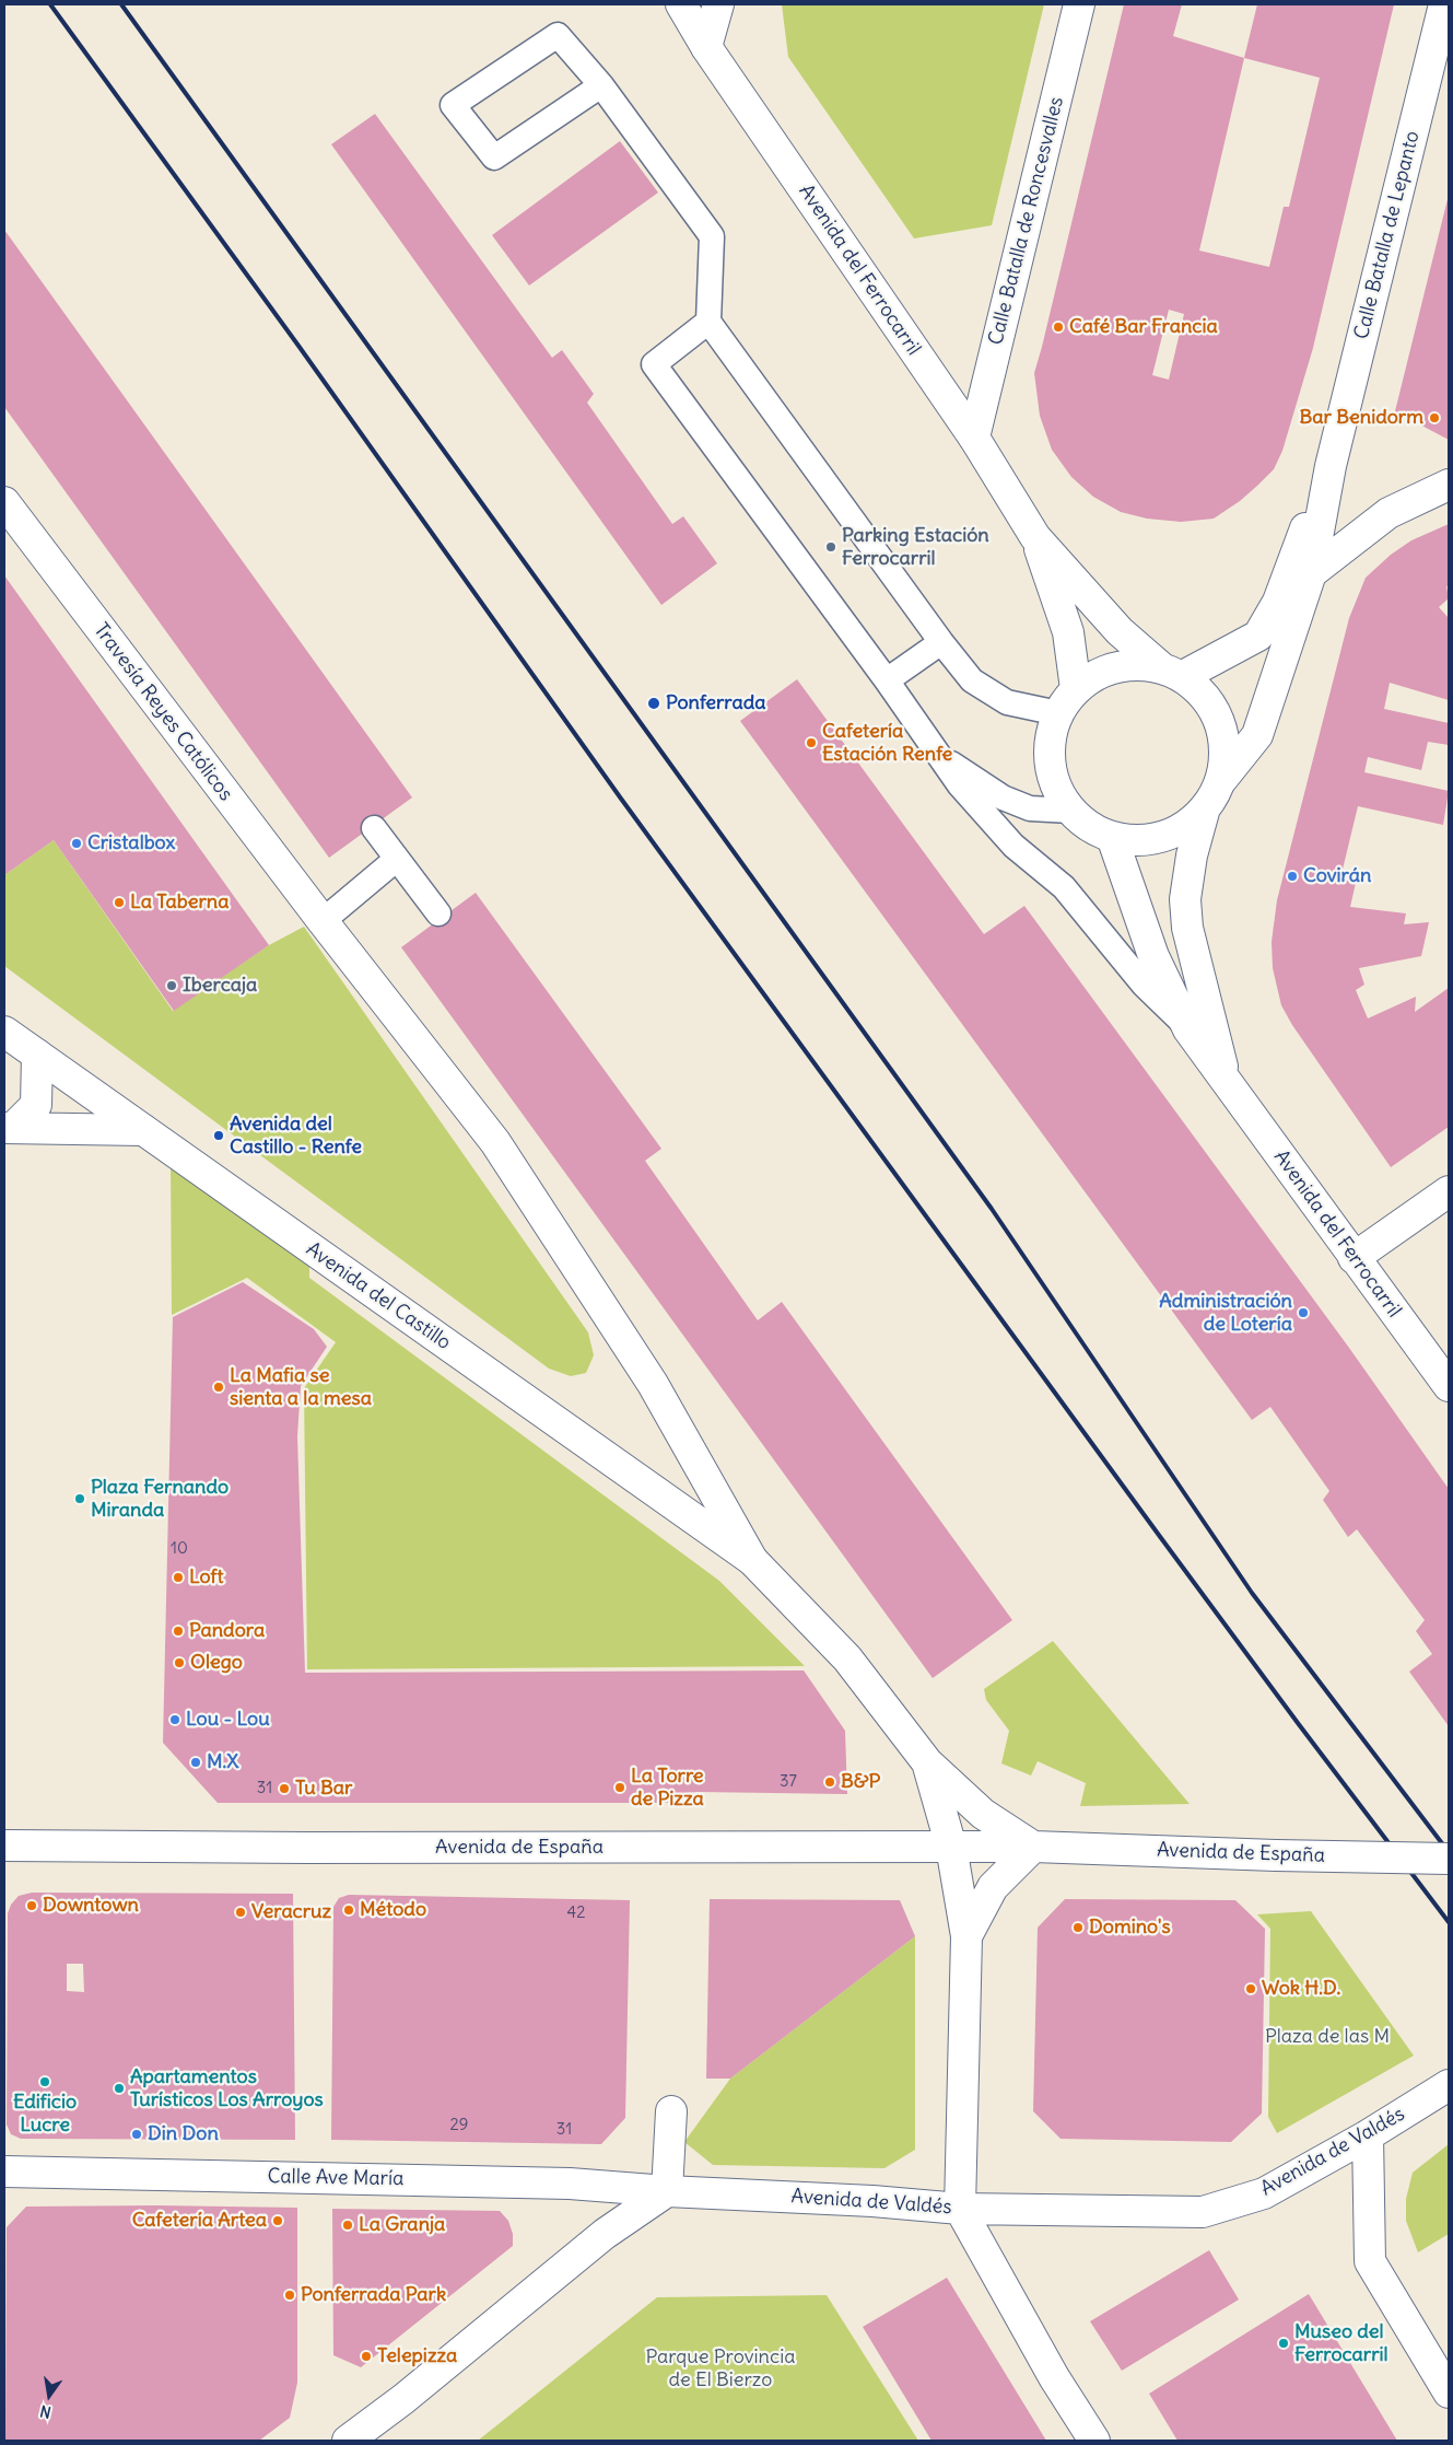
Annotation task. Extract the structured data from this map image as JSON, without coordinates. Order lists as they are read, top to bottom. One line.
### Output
{"streets":{"street":["Calle Batalla de Roncesvalles","Calle Batalla de Lepanto","Avenida del Ferrocarril","Travesía Reyes Católicos","Avenida del Castillo","Avenida de España","Avenida de Valdés","Calle Ave María"]},"crossings":[["Calle Batalla de Roncesvalles","Avenida del Ferrocarril"],["Calle Batalla de Lepanto","Avenida del Ferrocarril"],["Travesía Reyes Católicos","Avenida del Castillo"],["Avenida del Castillo","Avenida de España"],["Avenida del Castillo","Avenida de Valdés"],["Avenida de Valdés","Calle Ave María"]],"parks":["Plaza de las M","Parque Provincia de El Bierzo"],"places":["Café Bar Francia","Bar Benidorm","Parking Estación Ferrocarril","Ponferrada","Cafetería Estación Renfe","Cristalbox","Covirán","La Taberna","Ibercaja","Avenida del Castillo - Renfe","Administración de Lotería","La Mafia se sienta a la mesa","Plaza Fernando Miranda","Loft","Pandora","Olego","Lou - Lou","M.X","B&P","La Torre de Pizza","Tu Bar","Downtown","Método","Veracruz","Domino's","Wok H.D.","Edificio Lucre","Apartamentos Turísticos Los Arroyos","Din Don","Cafetería Artea","La Granja","Ponferrada Park","Museo del Ferrocarril","Telepizza"],"house_numbers":["10","37","31","42","29","31"],"north":"bottom"}
